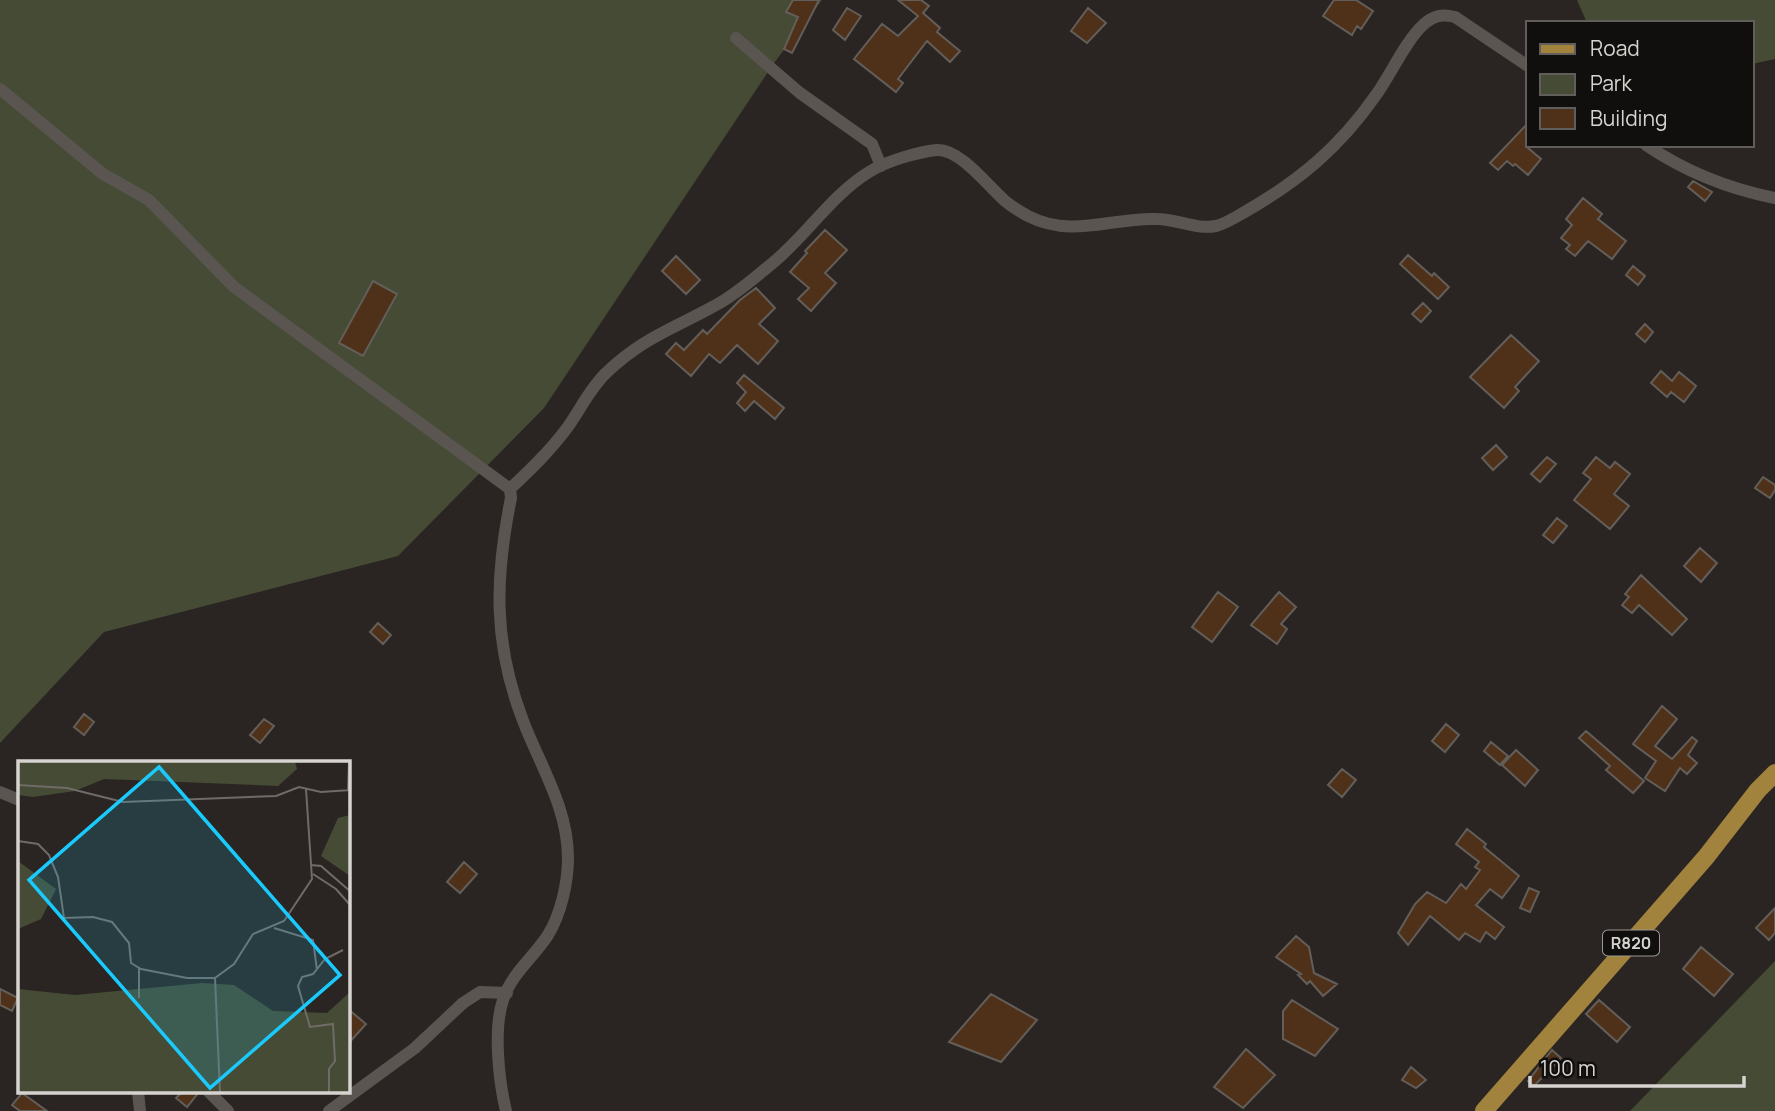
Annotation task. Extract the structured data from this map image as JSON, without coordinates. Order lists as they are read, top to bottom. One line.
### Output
{"streets":{"main road":["R820"]},"legend":["Road","Park","Building"],"scale_bar":"100 m"}
